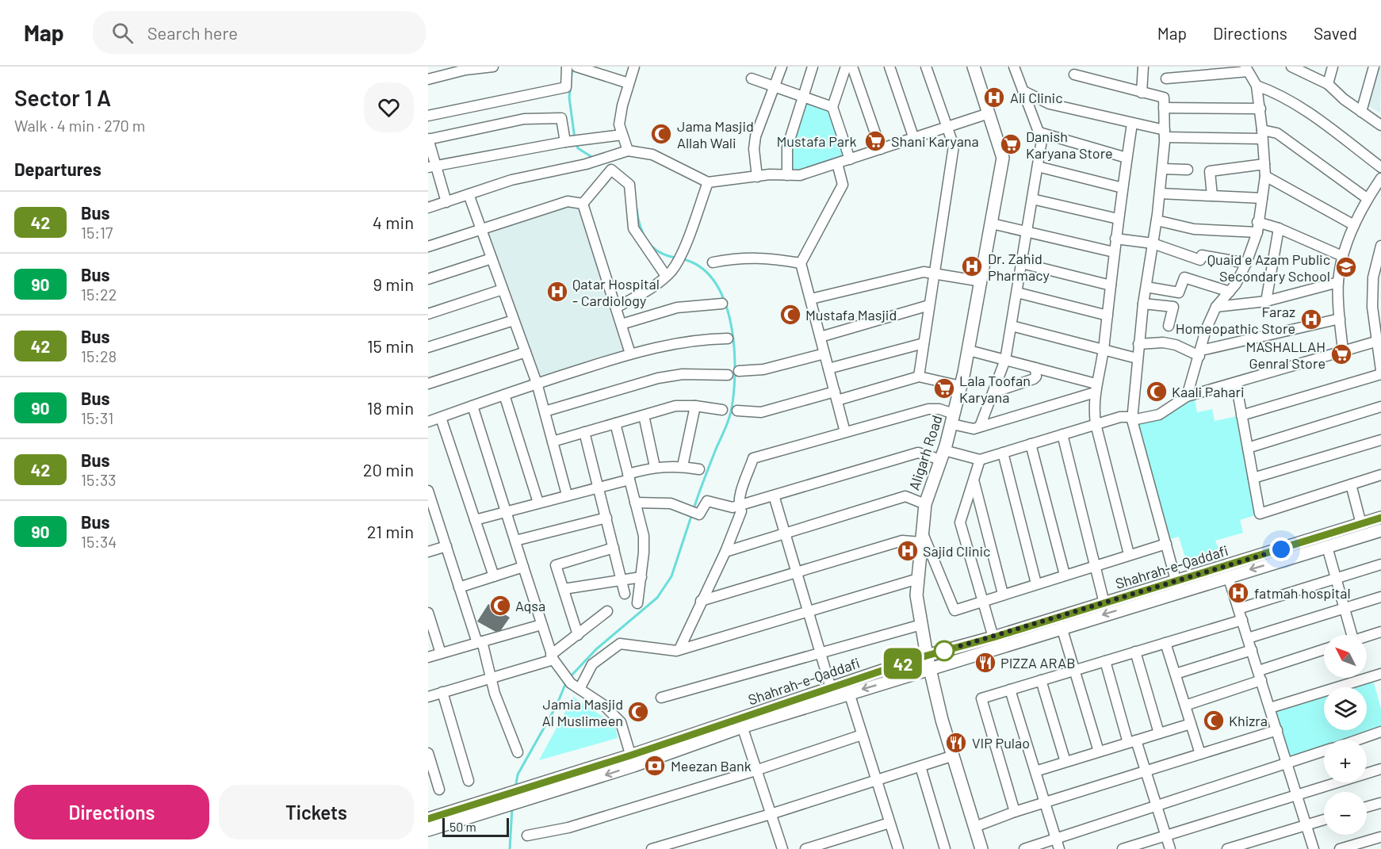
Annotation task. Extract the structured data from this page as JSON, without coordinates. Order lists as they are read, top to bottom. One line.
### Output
{"streets":{"main road":["Aligarh Road","Shahrah-e-Qaddafi"]},"crossings":[["Aligarh Road","Shahrah-e-Qaddafi"]],"parks":["Mustafa Park"],"places":{"hospital":["Ali Clinic","Dr. Zahid Pharmacy","Qatar Hospital - Cardiology","Faraz Homeopathic Store","Sajid Clinic","fatmah hospital"],"mosque":["Jama Masjid Allah Wali","Mustafa Masjid","Kaali Pahari","Aqsa","Jamia Masjid Al Muslimeen","Khizra"],"supermarket":["Shani Karyana","Danish Karyana Store","MASHALLAH Genral Store","Lala Toofan Karyana"],"school or university":["Quaid e Azam Public Secondary School"],"restaurant":["PIZZA ARAB","VIP Pulao"],"bank":["Meezan Bank"]},"lines":["bus line 42"],"scale_bar":"50 m","north":"top left","page":{"header":"Map","search":"Search here","nav":["Map","Directions","Saved"],"heading":[["Sector 1 A","Walk · 4 min · 270 m"],"Departures"],"on_map":"42","list":[{"mark":"42","name":"Bus","note":"15:17","value":"4 min"},{"mark":"90","name":"Bus","note":"15:22","value":"9 min"},{"mark":"42","name":"Bus","note":"15:28","value":"15 min"},{"mark":"90","name":"Bus","note":"15:31","value":"18 min"},{"mark":"42","name":"Bus","note":"15:33","value":"20 min"},{"mark":"90","name":"Bus","note":"15:34","value":"21 min"}],"map_buttons":["+","−"],"buttons":["Directions","Tickets"],"scale":"50 m"}}
